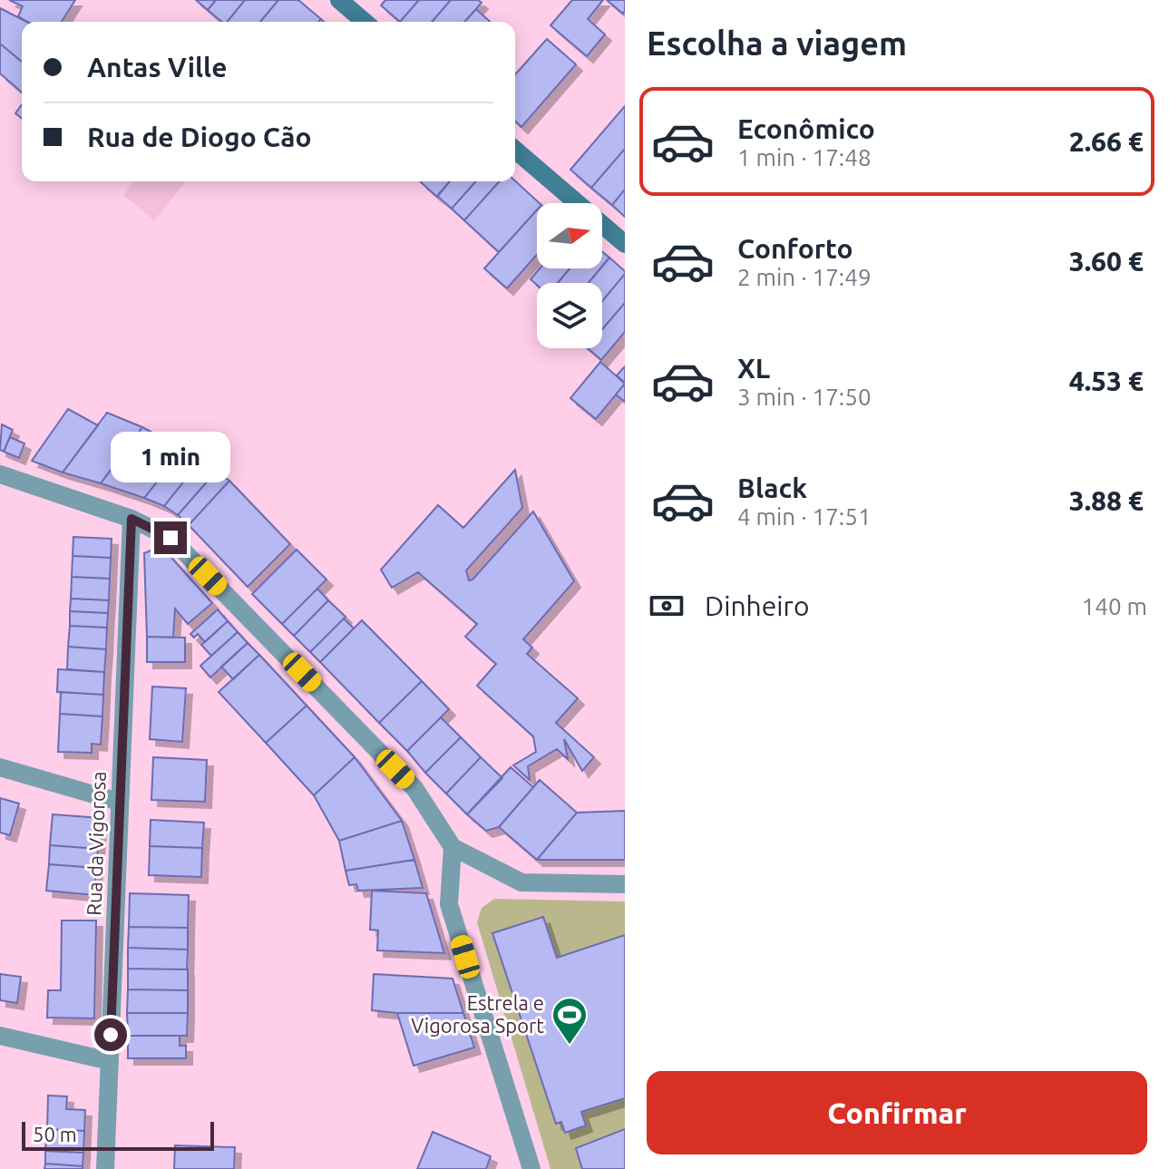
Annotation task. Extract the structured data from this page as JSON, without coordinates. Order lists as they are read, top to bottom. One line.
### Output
{"streets":{"street":["Rua da Vigorosa"]},"places":{"sports":["Estrela e Vigorosa Sport"]},"scale_bar":"50 m","north":"right","page":{"heading":"Escolha a viagem","banner":["Antas Ville","Rua de Diogo Cão"],"list":[{"name":"Econômico","note":"1 min · 17:48","value":"2.66 €"},{"name":"Conforto","note":"2 min · 17:49","value":"3.60 €"},{"name":"XL","note":"3 min · 17:50","value":"4.53 €"},{"name":"Black","note":"4 min · 17:51","value":"3.88 €"}],"bubble":"1 min","pay":["Dinheiro","140 m"],"buttons":"Confirmar","scale":"50 m"}}
